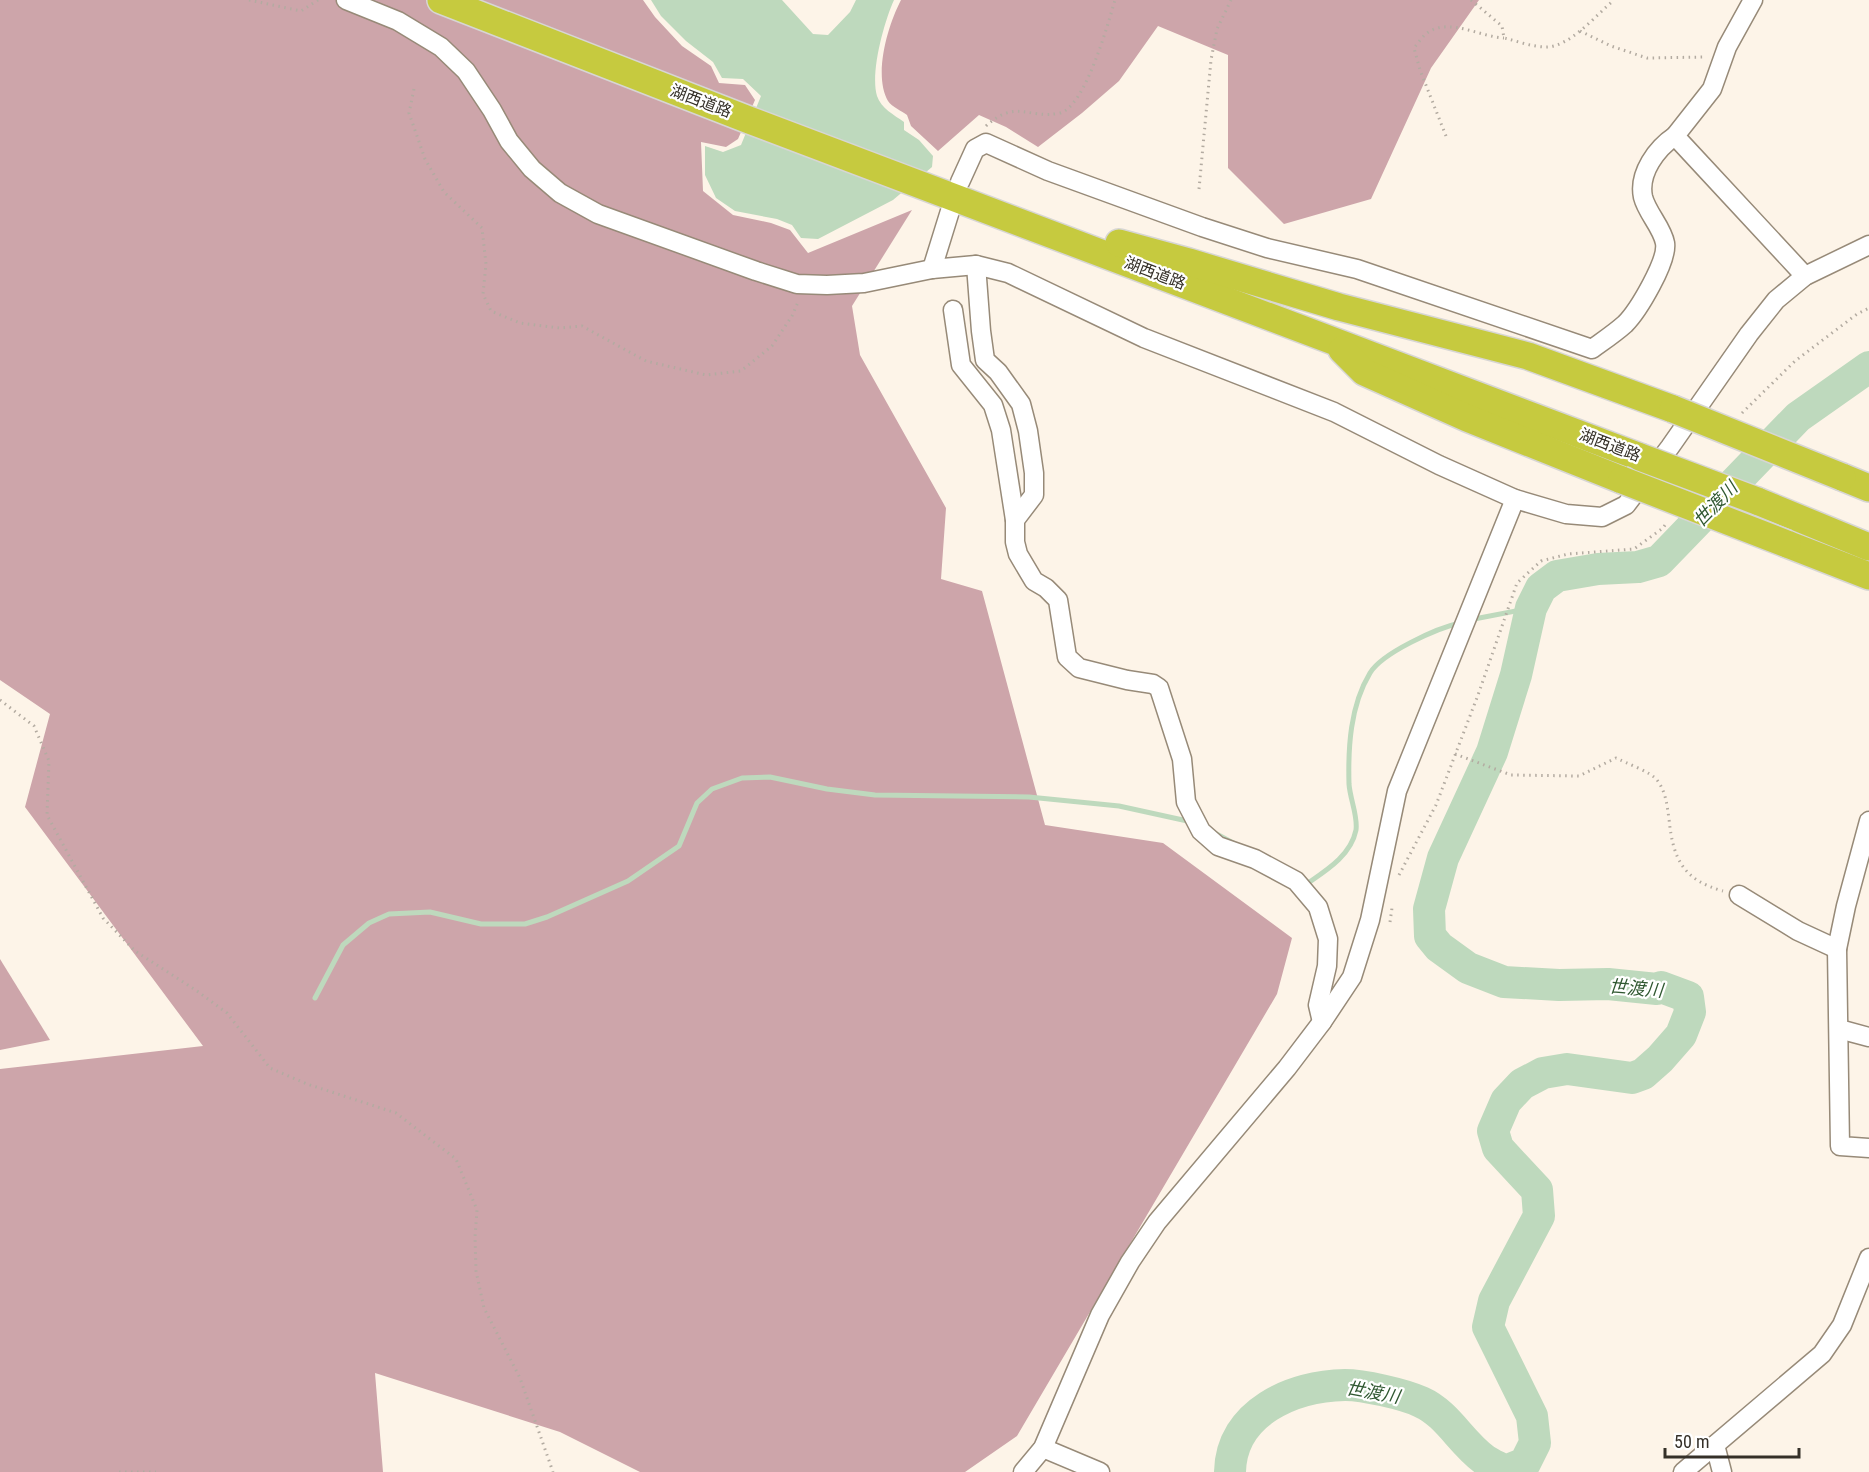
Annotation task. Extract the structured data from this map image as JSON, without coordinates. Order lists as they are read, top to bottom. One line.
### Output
{"streets":{"highway":["湖西道路"]},"water":["世渡川"],"scale_bar":"50 m"}
